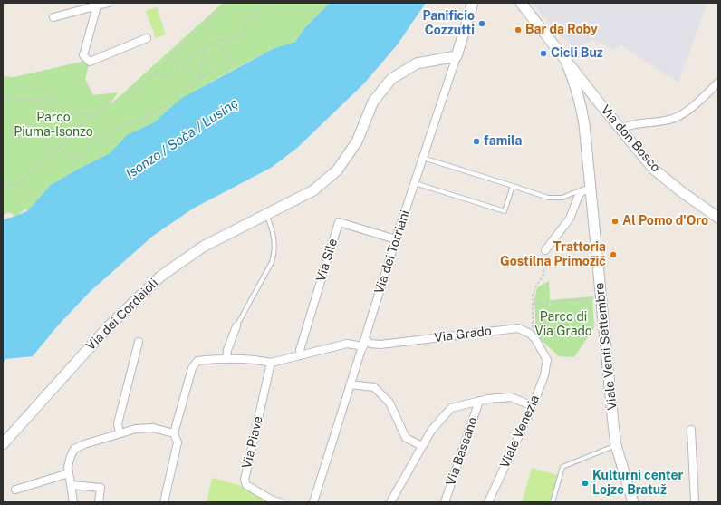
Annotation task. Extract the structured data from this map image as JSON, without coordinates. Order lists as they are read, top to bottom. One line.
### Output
{"streets":{"street":["Via don Bosco","Via dei Torriani","Via Sile","Via dei Cordaioli","Via Grado","Viale Venti Settembre","Viale Venezia","Via Piave","Via Bassano"]},"crossings":[["Via don Bosco","Viale Venti Settembre"],["Via dei Torriani","Via Sile"],["Via dei Torriani","Via dei Cordaioli"],["Via dei Torriani","Via Grado"],["Via Grado","Viale Venezia"]],"water":["Isonzo / Soča / Lusinç"],"parks":["Parco Piuma-Isonzo","Parco di Via Grado"],"places":["Panificio Cozzutti","Bar da Roby","Cicli Buz","famila","Al Pomo d'Oro","Trattoria Gostilna Primožič","Kulturni center Lojze Bratuž"]}
